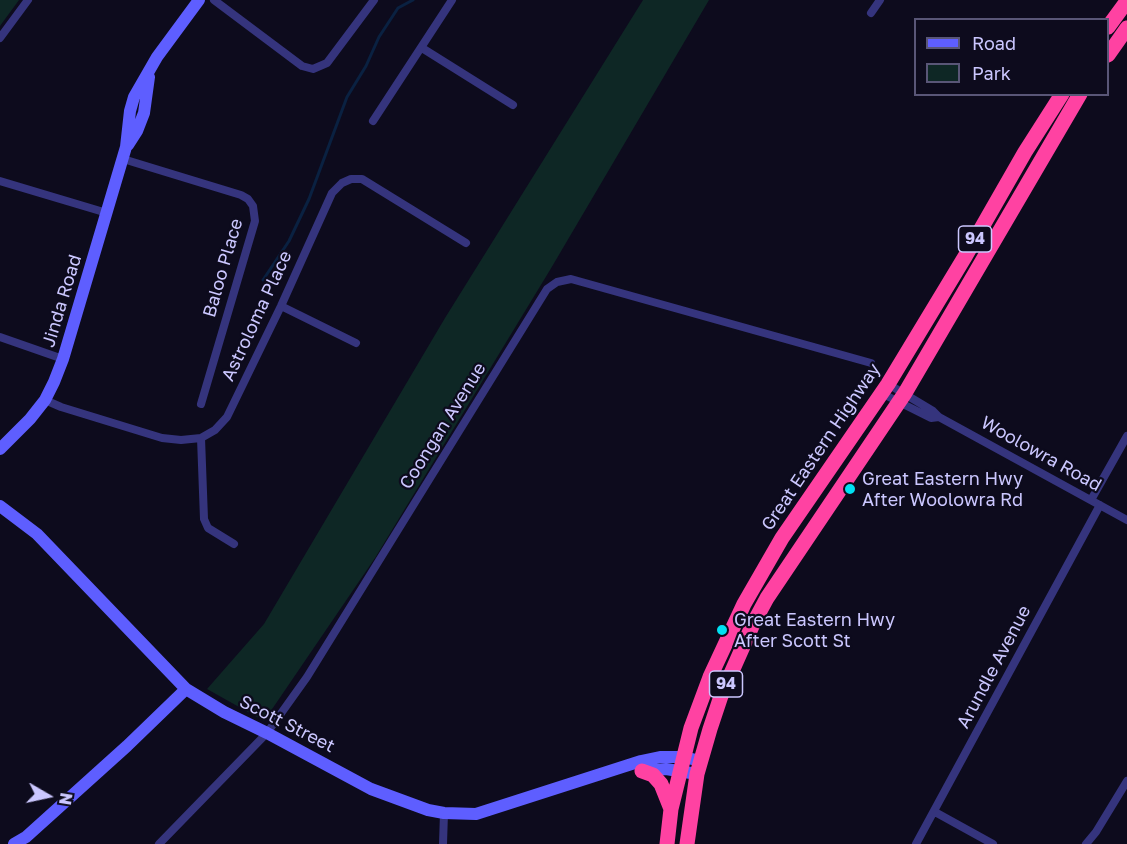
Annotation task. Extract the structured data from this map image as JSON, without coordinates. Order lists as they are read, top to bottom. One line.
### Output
{"streets":{"highway":["94","Great Eastern Highway"],"main road":["Jinda Road","Scott Street"],"street":["Baloo Place","Astroloma Place","Coongan Avenue","Woolowra Road","Arundle Avenue"]},"crossings":[["94","Woolowra Road"],["94","Scott Street"],["Baloo Place","Jinda Road"],["Coongan Avenue","Scott Street"],["Great Eastern Highway","Woolowra Road"],["Great Eastern Highway","Scott Street"],["Woolowra Road","Arundle Avenue"]],"places":["Great Eastern Hwy After Woolowra Rd","Great Eastern Hwy After Scott St"],"legend":["Road","Park"],"north":"right"}
